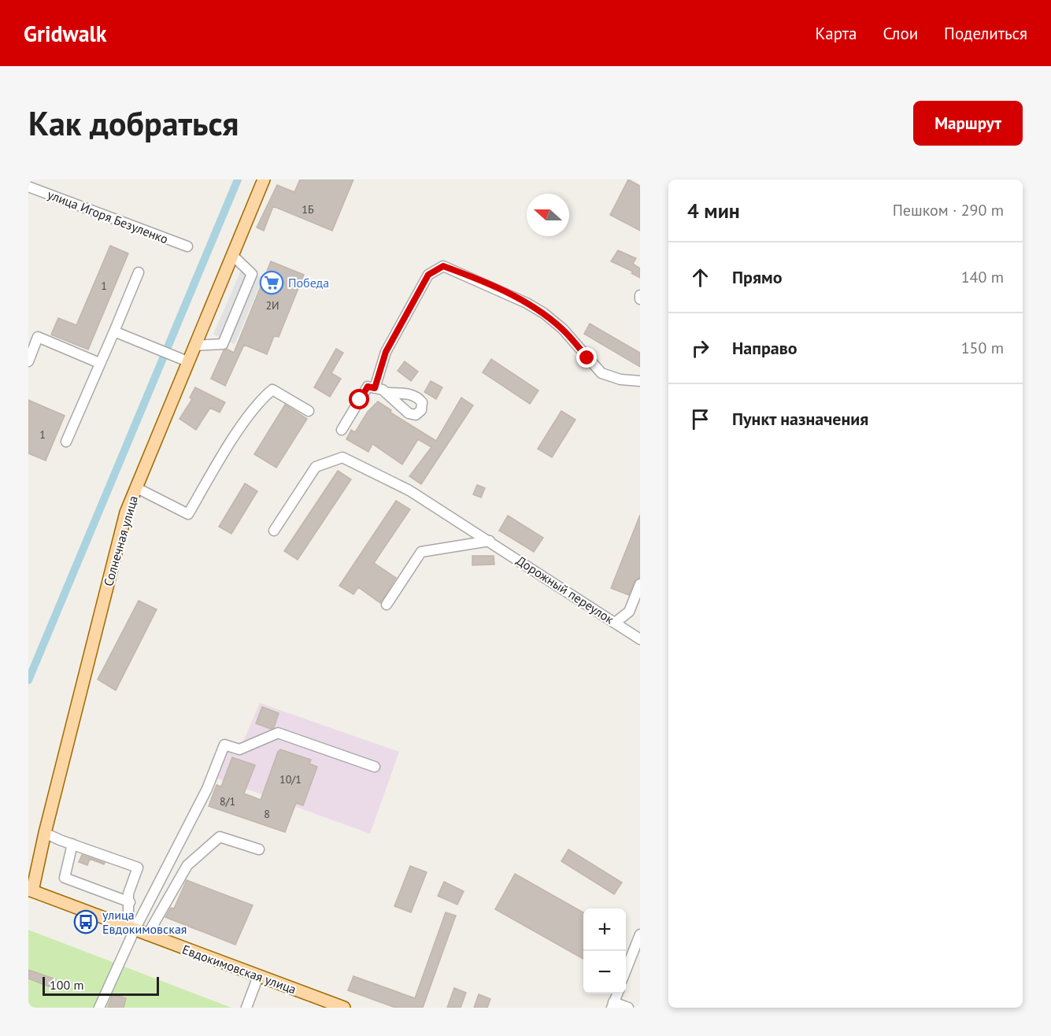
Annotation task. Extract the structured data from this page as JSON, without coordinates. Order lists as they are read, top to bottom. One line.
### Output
{"streets":{"main road":["Солнечная улица","Евдокимовская улица"],"street":["улица Игоря Безуленко","Дорожный переулок"]},"crossings":[["Солнечная улица","Евдокимовская улица"]],"places":{"supermarket":["Победа"],"bus stop":["улица Евдокимовская"]},"house_numbers":["1Б","1","2И","1","10/1","8/1","8"],"scale_bar":"100 m","north":"left","page":{"header":"Gridwalk","nav":["Карта","Слои","Поделиться"],"buttons":"Маршрут","title":"Как добраться","heading":["4 мин","Пешком · 290 m"],"list":[["Прямо","140 m"],["Направо","150 m"],"Пункт назначения"],"map_buttons":["+","−"],"scale":"100 m"}}
